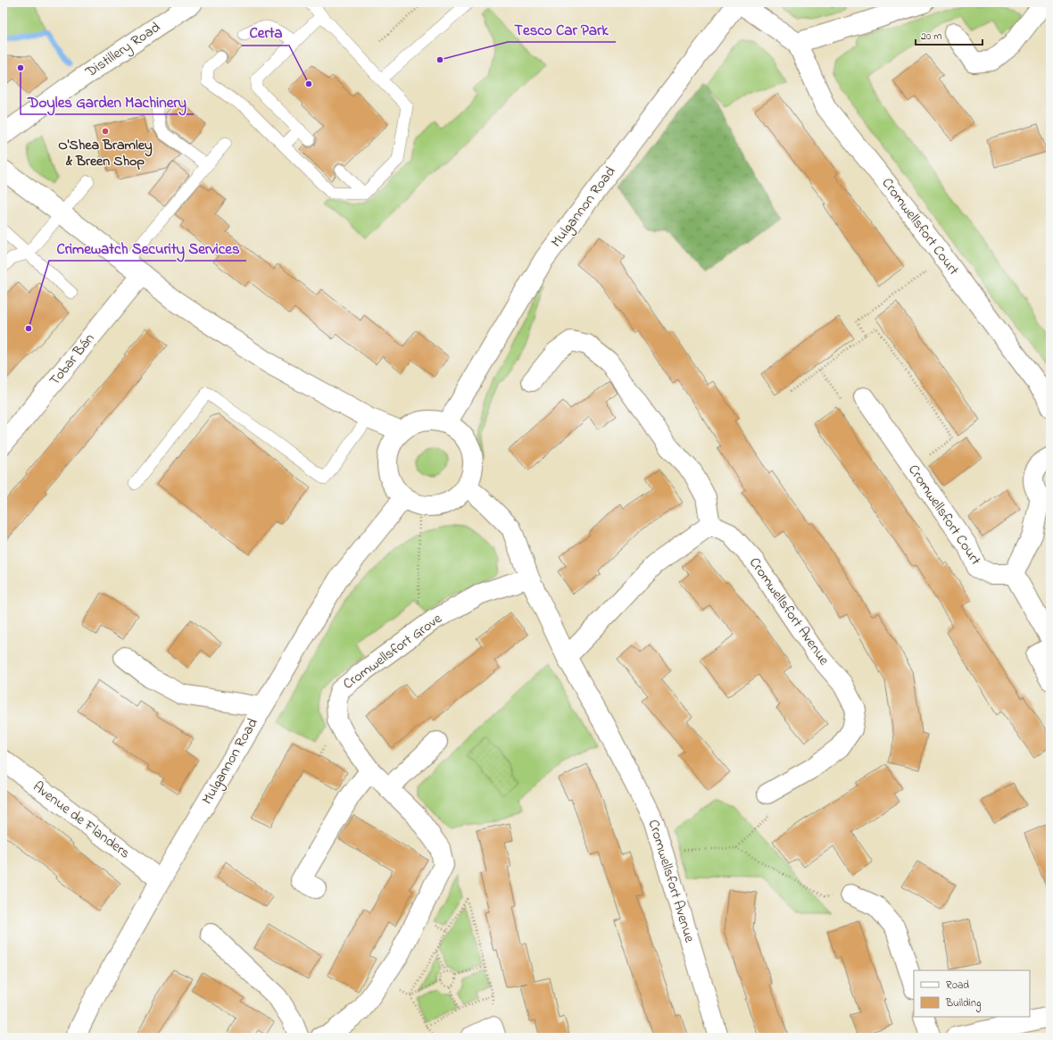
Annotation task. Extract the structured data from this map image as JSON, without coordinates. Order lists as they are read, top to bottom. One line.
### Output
{"streets":{"street":["Distillery Road","Mulgannon Road","Cromwellsfort Court","Tobar Bán","Cromwellsfort Avenue","Cromwellsfort Grove","Avenue de Flanders"]},"crossings":[["Mulgannon Road","Cromwellsfort Avenue"],["Mulgannon Road","Avenue de Flanders"],["Cromwellsfort Avenue","Cromwellsfort Grove"]],"places":["Tesco Car Park","Doyles Garden Machinery","Certa","O'Shea Bramley & Breen Shop","Crimewatch Security Services"],"legend":["Road","Building"],"scale_bar":"20 m"}
